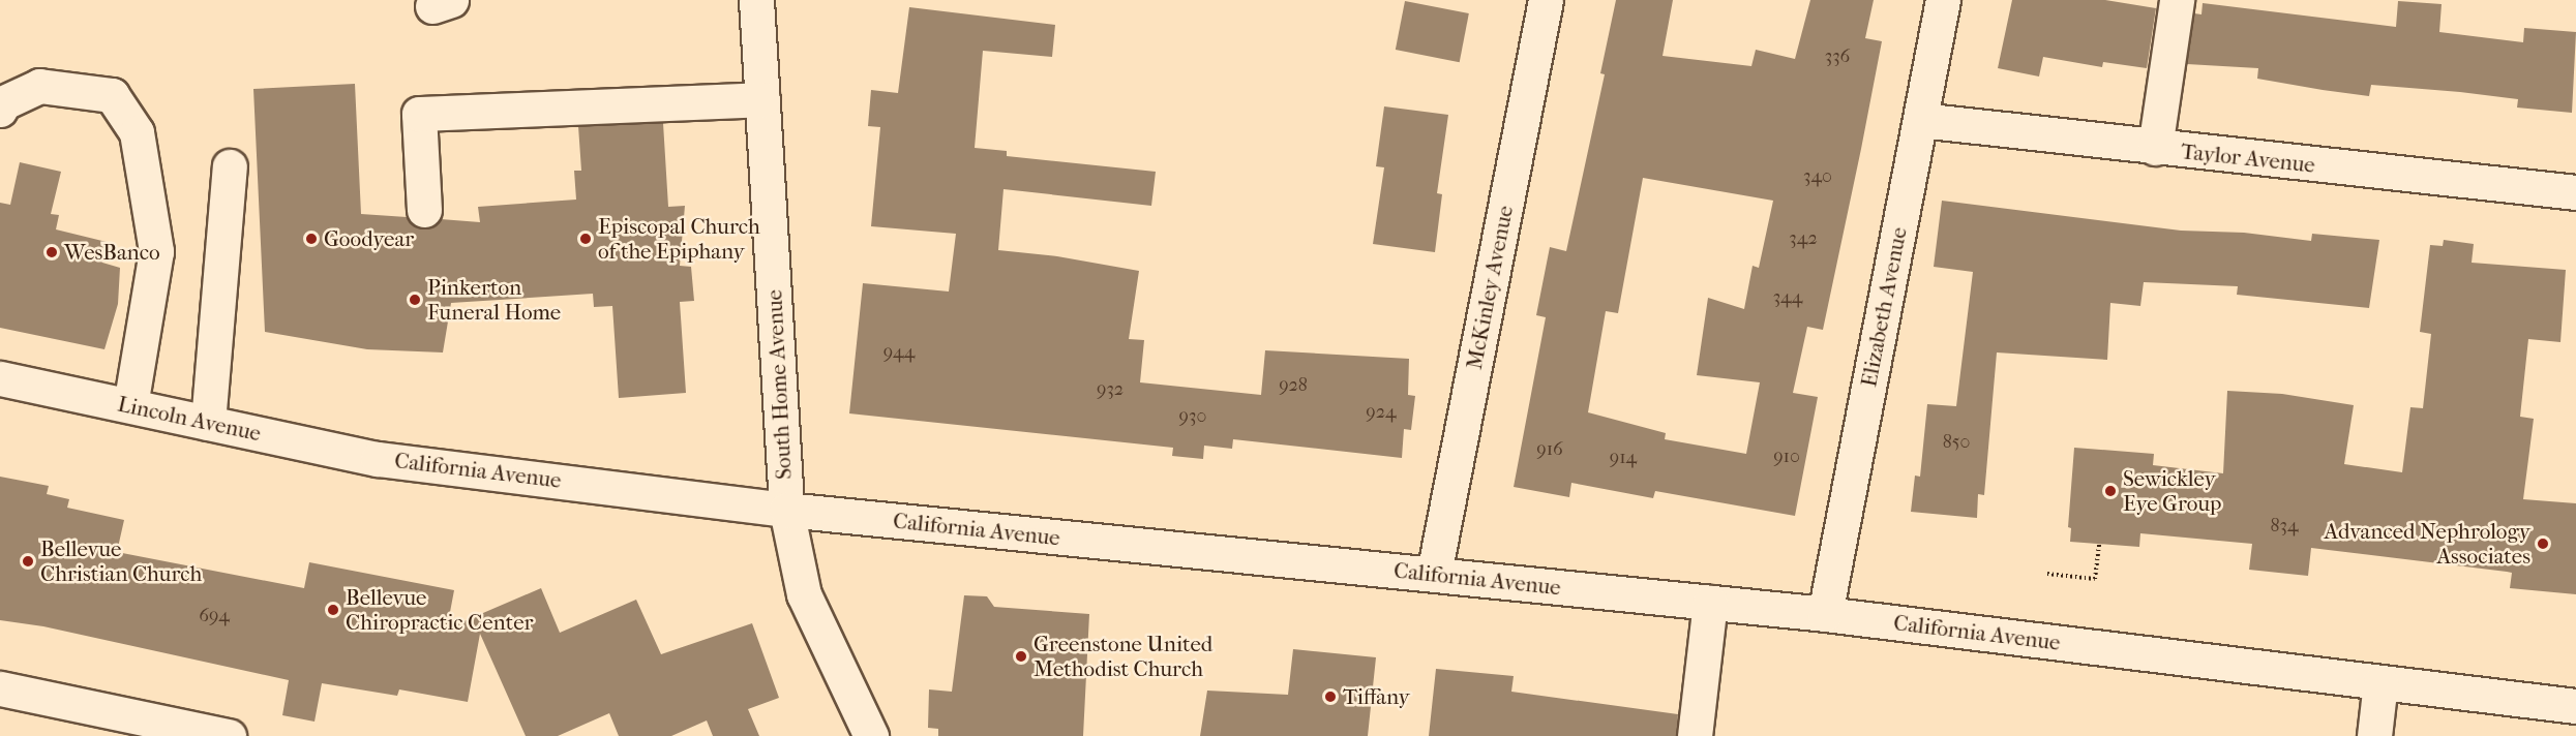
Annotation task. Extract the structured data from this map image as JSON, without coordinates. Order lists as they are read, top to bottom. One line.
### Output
{"streets":{"street":["Taylor Avenue","McKinley Avenue","Elizabeth Avenue","South Home Avenue","Lincoln Avenue","California Avenue"]},"crossings":[["Taylor Avenue","Elizabeth Avenue"],["McKinley Avenue","California Avenue"],["Elizabeth Avenue","California Avenue"],["South Home Avenue","California Avenue"],["Lincoln Avenue","California Avenue"]],"places":["Goodyear","Episcopal Church of the Epiphany","WesBanco","Pinkerton Funeral Home","Sewickley Eye Group","Advanced Nephrology Associates","Bellevue Christian Church","Bellevue Chiropractic Center","Greenstone United Methodist Church","Tiffany"],"house_numbers":["336","340","342","344","944","928","932","924","930","850","916","910","914","834","694"]}
